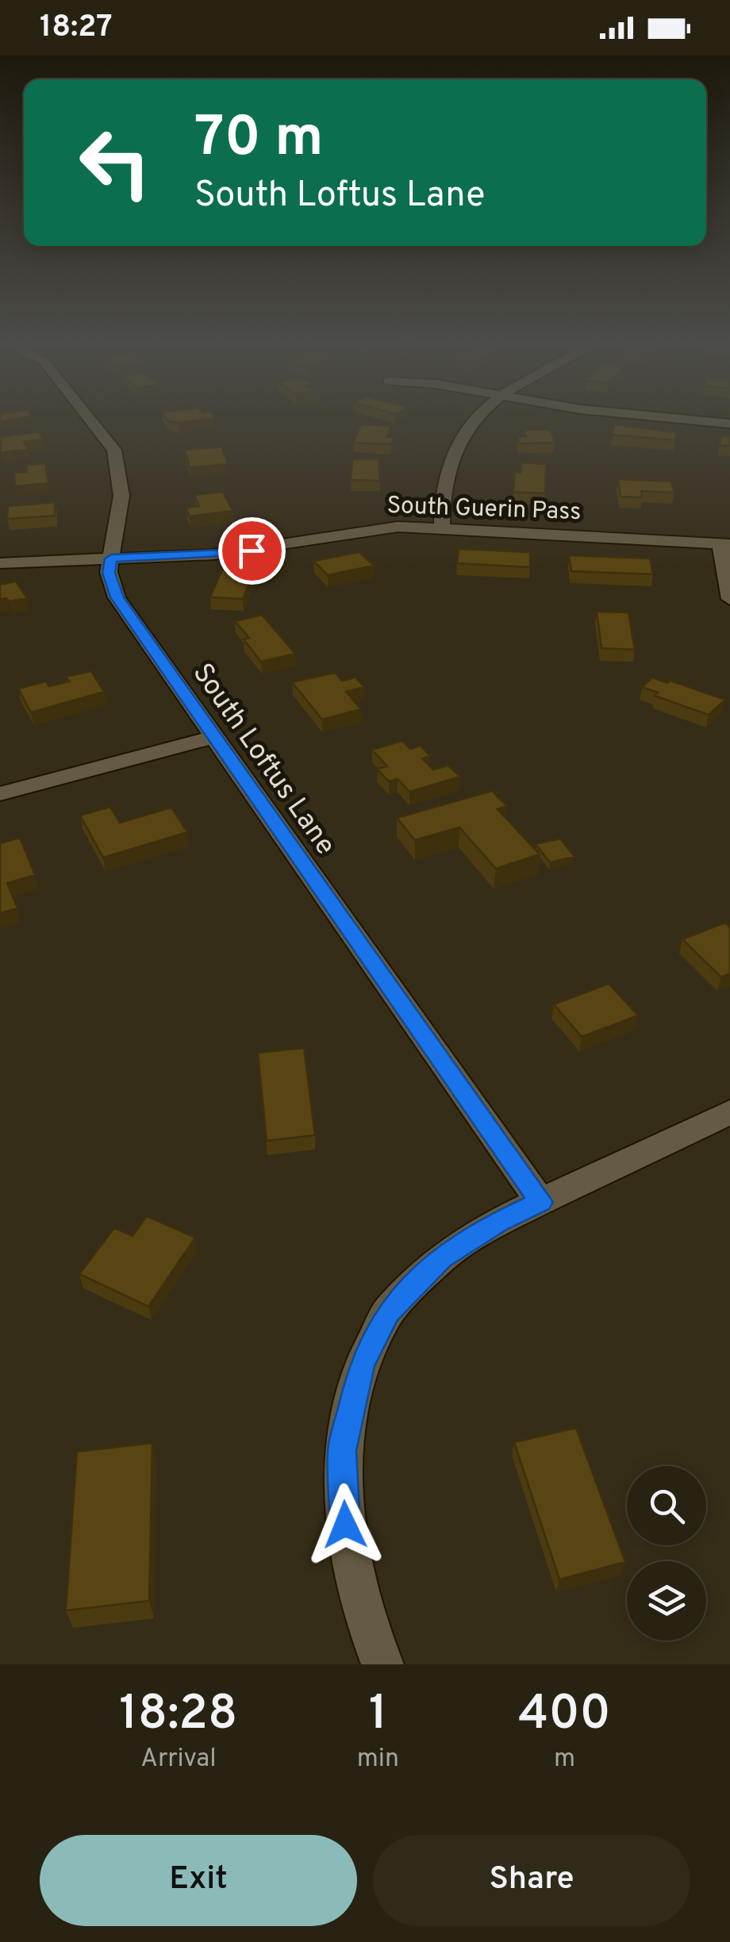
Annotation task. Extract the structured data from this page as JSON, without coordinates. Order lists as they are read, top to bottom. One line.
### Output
{"streets":{"street":["South Guerin Pass","South Loftus Lane"]},"crossings":[["South Guerin Pass","South Loftus Lane"]],"page":{"status":"18:27","turn":["70 m","South Loftus Lane"],"eta":["18:28","Arrival","1","min","400","m"],"buttons":["Exit","Share"]}}
